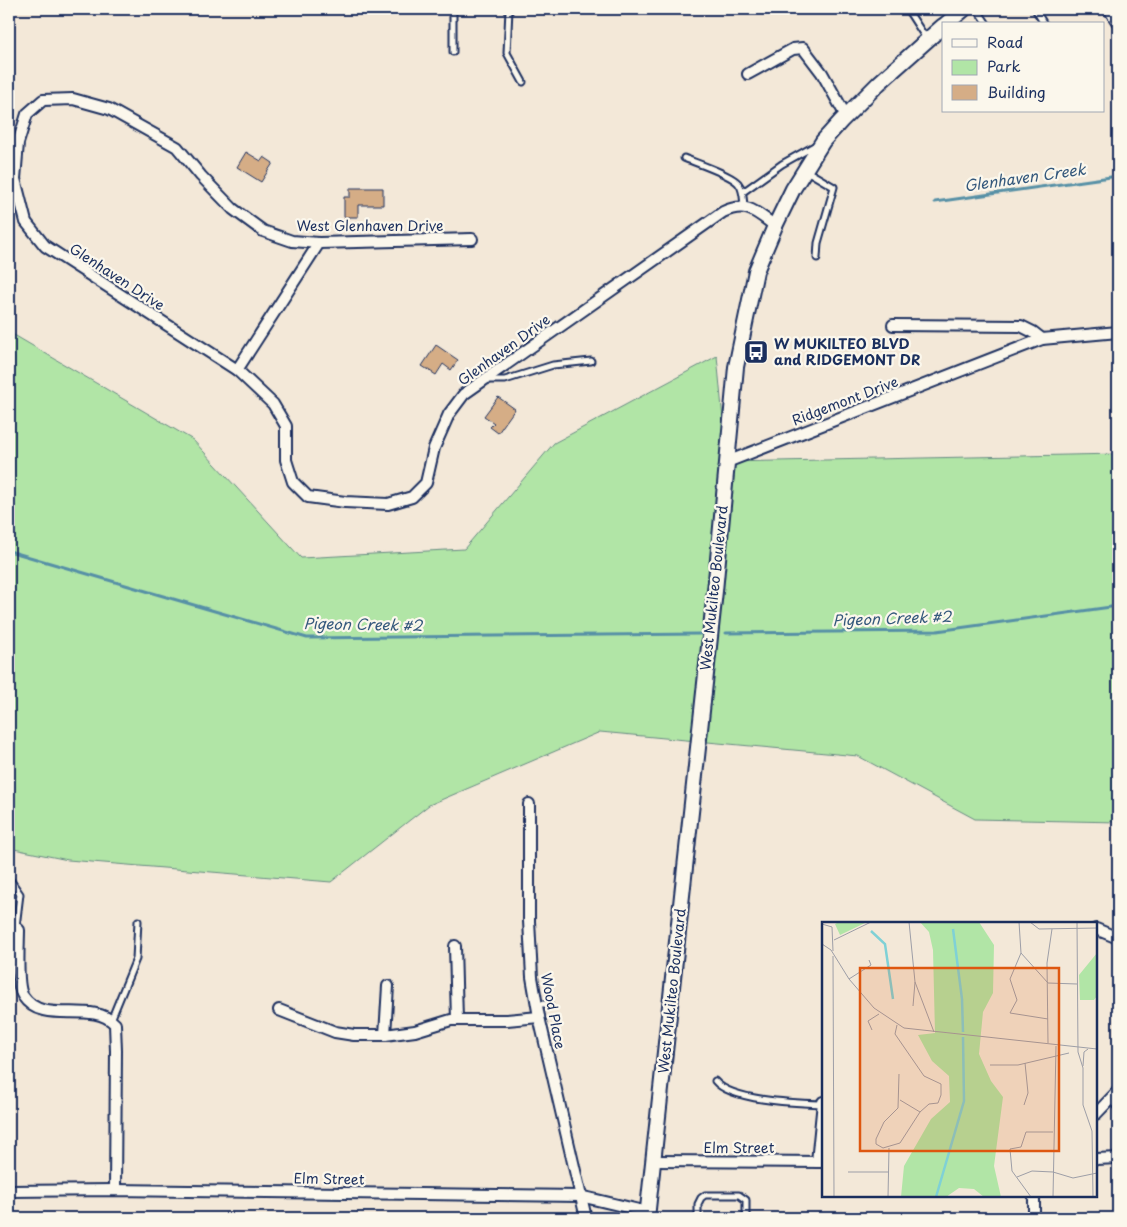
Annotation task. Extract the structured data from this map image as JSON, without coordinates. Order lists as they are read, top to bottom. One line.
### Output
{"streets":{"main road":["West Mukilteo Boulevard"],"street":["West Glenhaven Drive","Glenhaven Drive","Ridgemont Drive","Wood Place","Elm Street"]},"crossings":[["West Glenhaven Drive","Glenhaven Drive"],["Ridgemont Drive","West Mukilteo Boulevard"],["West Mukilteo Boulevard","Elm Street"],["Wood Place","Elm Street"]],"water":["Glenhaven Creek","Pigeon Creek #2"],"places":{"bus stop":["W MUKILTEO BLVD and RIDGEMONT DR"]},"legend":["Road","Park","Building"]}
